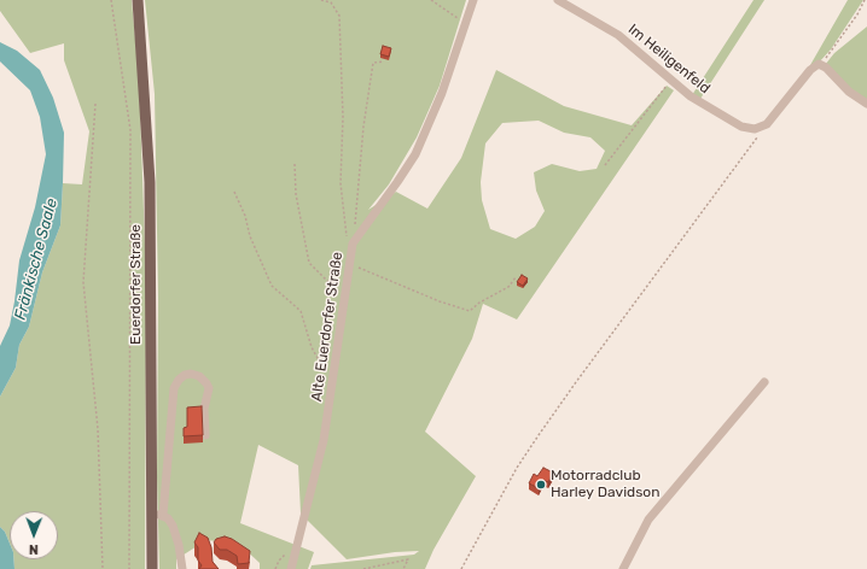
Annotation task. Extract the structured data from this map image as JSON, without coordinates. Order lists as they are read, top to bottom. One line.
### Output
{"streets":{"main road":["Euerdorfer Straße"],"street":["Im Heiligenfeld","Alte Euerdorfer Straße"]},"water":["Fränkische Saale"],"places":["Motorradclub Harley Davidson"],"north":"bottom"}
